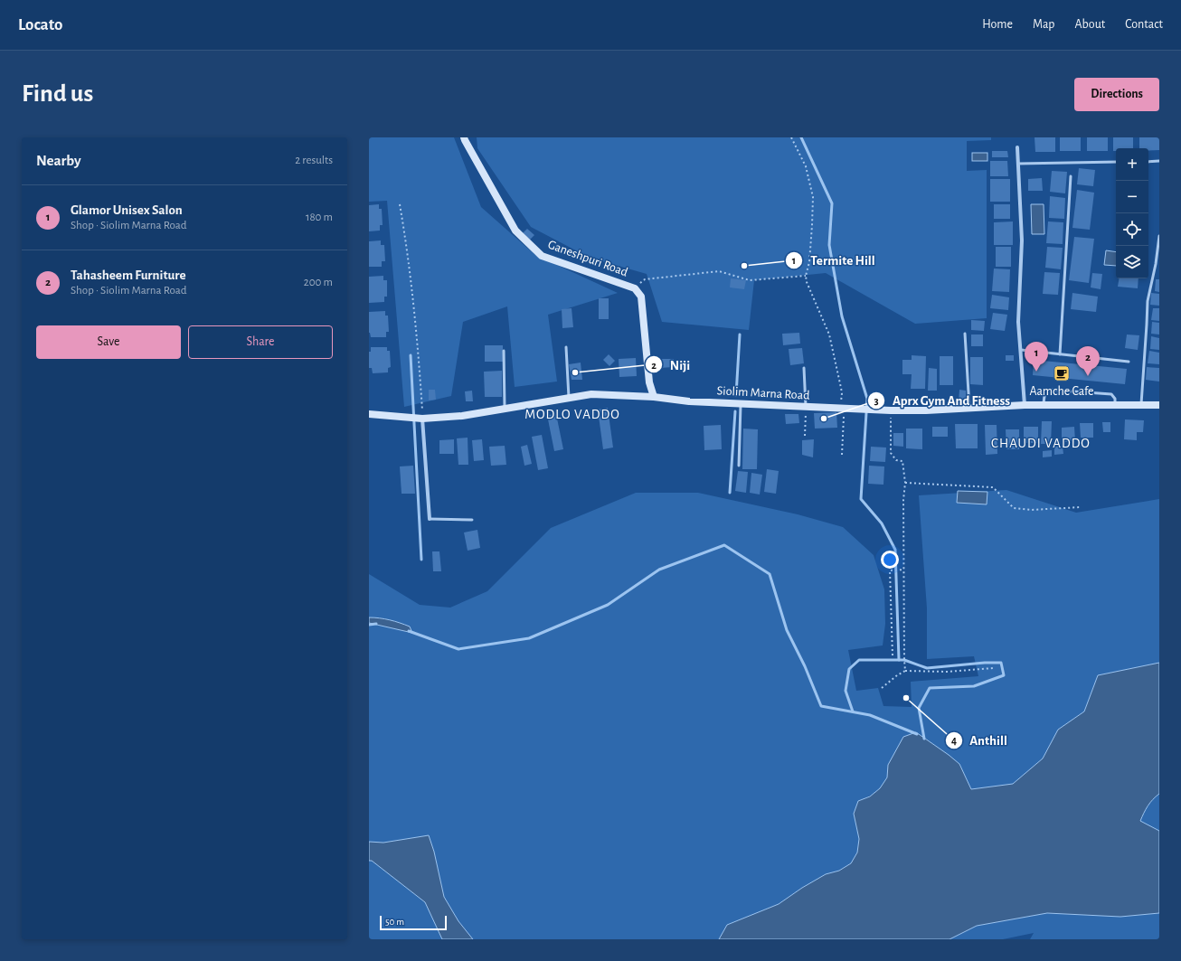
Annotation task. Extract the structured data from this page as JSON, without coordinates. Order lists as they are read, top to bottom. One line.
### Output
{"streets":{"main road":["Ganeshpuri Road","Siolim Marna Road"]},"crossings":[["Ganeshpuri Road","Siolim Marna Road"]],"districts":["MODLO VADDO","CHAUDI VADDO"],"places":{"other":["Termite Hill","Niji","Aprx Gym And Fitness","Anthill"],"cafe":["Aamche Cafe"]},"scale_bar":"50 m","page":{"header":"Locato","nav":["Home","Map","About","Contact"],"buttons":["Directions",["Save","Share"]],"title":"Find us","heading":["Nearby","2 results"],"map_buttons":["+","−"],"list":[{"mark":"1","name":"Glamor Unisex Salon","note":"Shop · Siolim Marna Road","value":"180 m"},{"mark":"2","name":"Tahasheem Furniture","note":"Shop · Siolim Marna Road","value":"200 m"}],"pins":["1","2"],"scale":"50 m"}}
